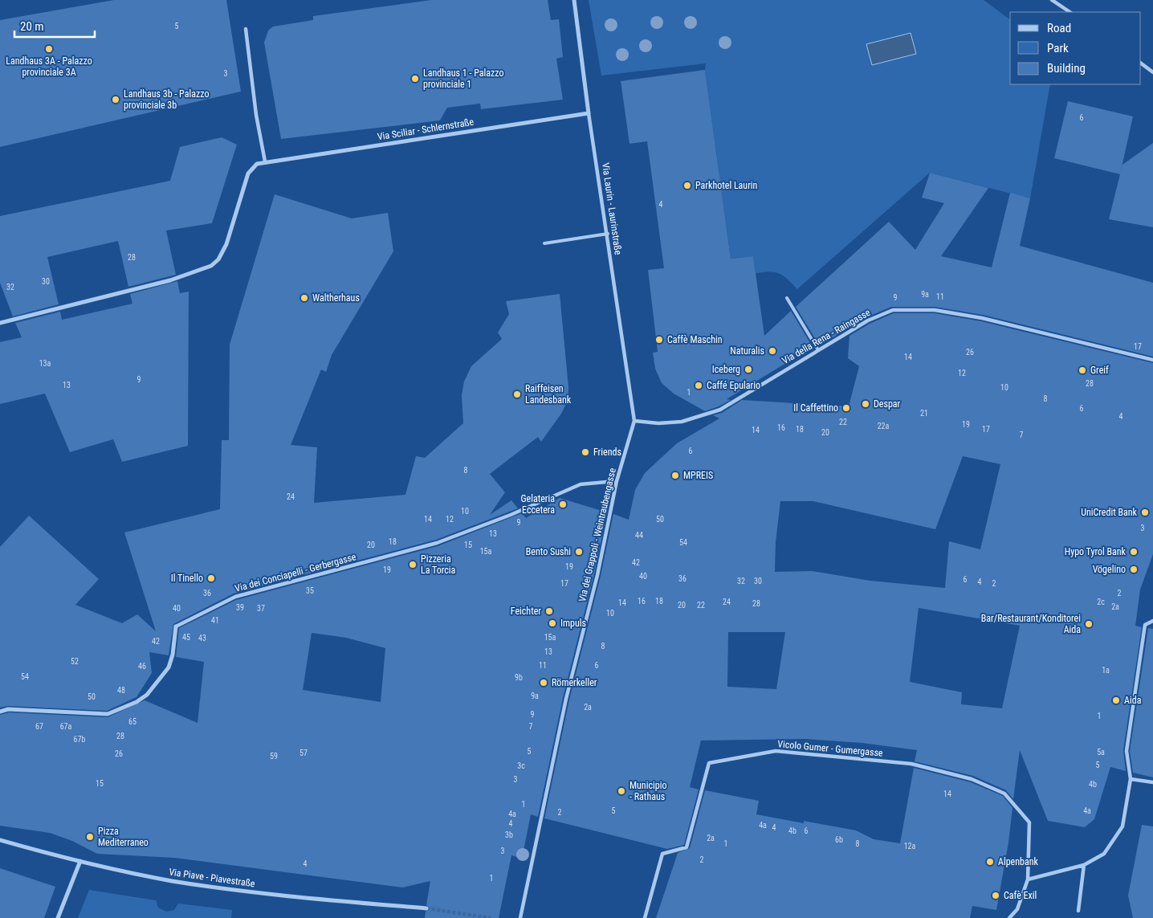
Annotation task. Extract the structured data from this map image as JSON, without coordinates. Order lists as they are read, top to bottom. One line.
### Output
{"streets":{"street":["Via Sciliar - Schlernstraße","Via Laurin - Laurinstraße","Via della Rena - Raingasse","Via dei Grappoli - Weintraubengasse","Via dei Conciapelli - Gerbergasse","Vicolo Gumer - Gumergasse","Via Piave - Piavestraße"]},"crossings":[["Via Sciliar - Schlernstraße","Via Laurin - Laurinstraße"],["Via Laurin - Laurinstraße","Via della Rena - Raingasse"],["Via Laurin - Laurinstraße","Via dei Grappoli - Weintraubengasse"],["Via della Rena - Raingasse","Via dei Grappoli - Weintraubengasse"],["Via dei Grappoli - Weintraubengasse","Via dei Conciapelli - Gerbergasse"]],"places":["Landhaus 3A - Palazzo provinciale 3A","Landhaus 1 - Palazzo provinciale 1","Landhaus 3b - Palazzo provinciale 3b","Parkhotel Laurin","Waltherhaus","Caffè Maschin","Naturalis","Iceberg","Greif","Caffé Epulario","Raiffeisen Landesbank","Despar","Il Caffettino","Friends","MPREIS","Gelateria Eccetera","UniCredit Bank","Bento Sushi","Hypo Tyrol Bank","Pizzeria La Torcia","Vögelino","Il Tinello","Feichter","Impuls","Bar/Restaurant/Konditorei Aida","Römerkeller","Aida","Municipio - Rathaus","Pizza Mediterraneo","Alpenbank","Cafè Exil"],"house_numbers":["5","3","6","4","28","30","32","9a","11","9","17","26","14","13a","12","9","28","13","10","1","8","6","21","4","22","19","22a","16","18","17","14","20","7","6","8","24","10","14","12","50","9","3","13","44","18","54","20","15","15a","42","19","19","40","36","6","32","30","4","17","2","35","36","2","16","18","24","2c","14","28","20","22","2a","39","40","37","10","41","45","15a","43","42","8","13","52","11","6","46","1a","54","9b","48","9a","50","2a","9","1","65","67","67a","7","28","67b","5","5a","57","26","59","5","3c","3","15","4b","14","1","5","4a","2","4a","4","4a","4","4b","6","3b","2a","6b","1","8","12a","3","2","4","1"],"legend":["Road","Park","Building"],"scale_bar":"20 m"}
